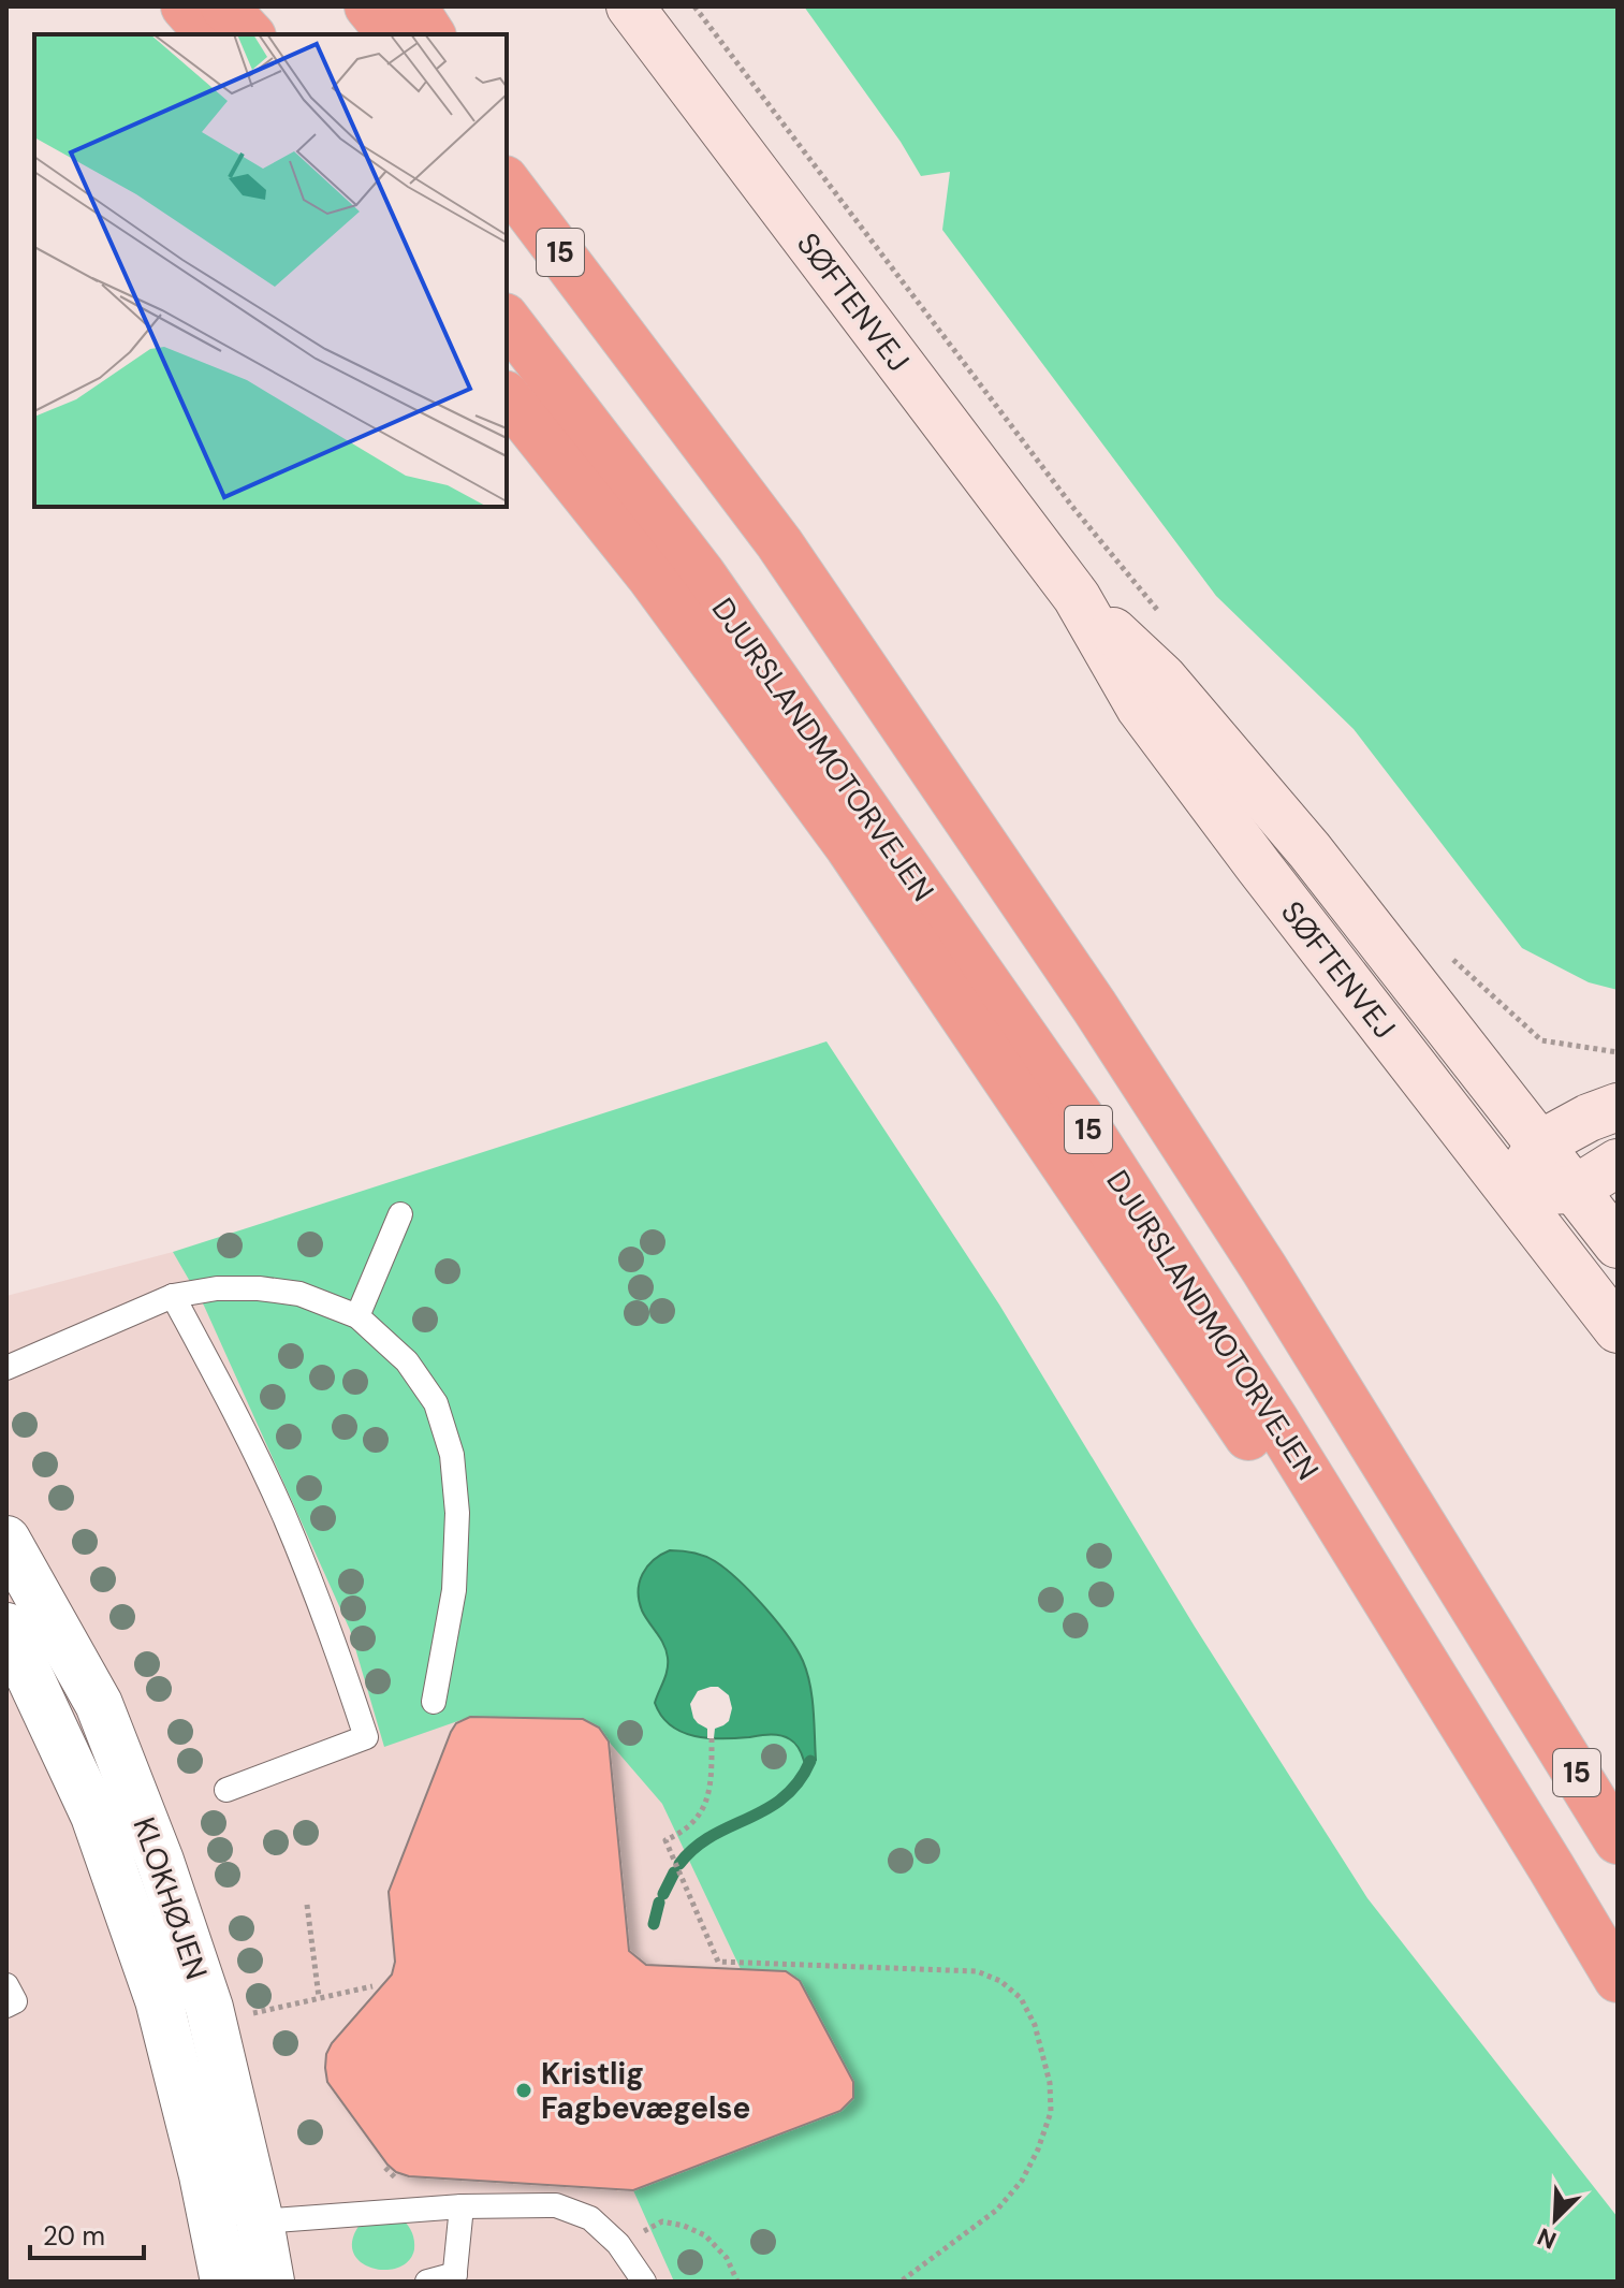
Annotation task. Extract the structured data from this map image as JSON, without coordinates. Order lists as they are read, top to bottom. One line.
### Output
{"streets":{"highway":["15","DJURSLANDMOTORVEJEN"],"main road":["SØFTENVEJ"],"street":["KLOKHØJEN"]},"places":["Kristlig Fagbevægelse"],"scale_bar":"20 m","north":"bottom left"}
